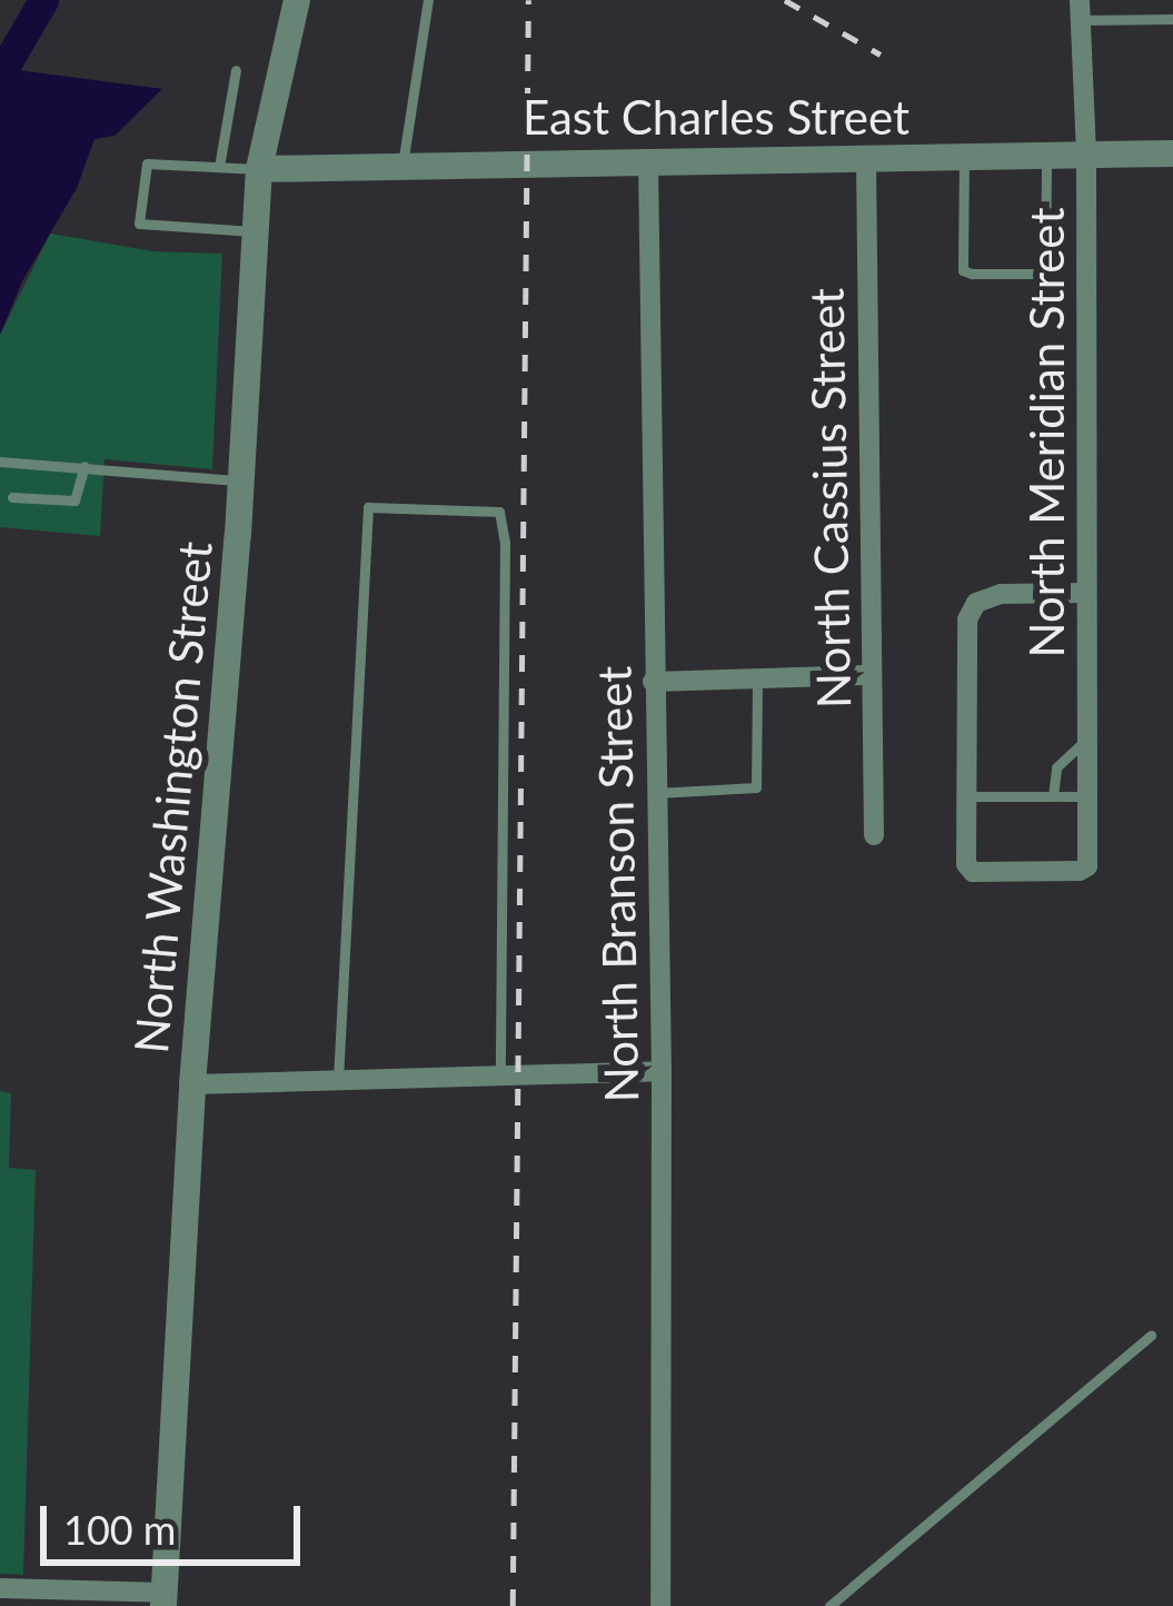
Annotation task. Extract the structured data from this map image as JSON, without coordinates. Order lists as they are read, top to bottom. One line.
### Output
{"streets":{"street":["East Charles Street","North Meridian Street","North Cassius Street","North Washington Street","North Branson Street"]},"crossings":[["East Charles Street","North Meridian Street"],["East Charles Street","North Cassius Street"],["East Charles Street","North Washington Street"],["East Charles Street","North Branson Street"]],"scale_bar":"100 m"}
